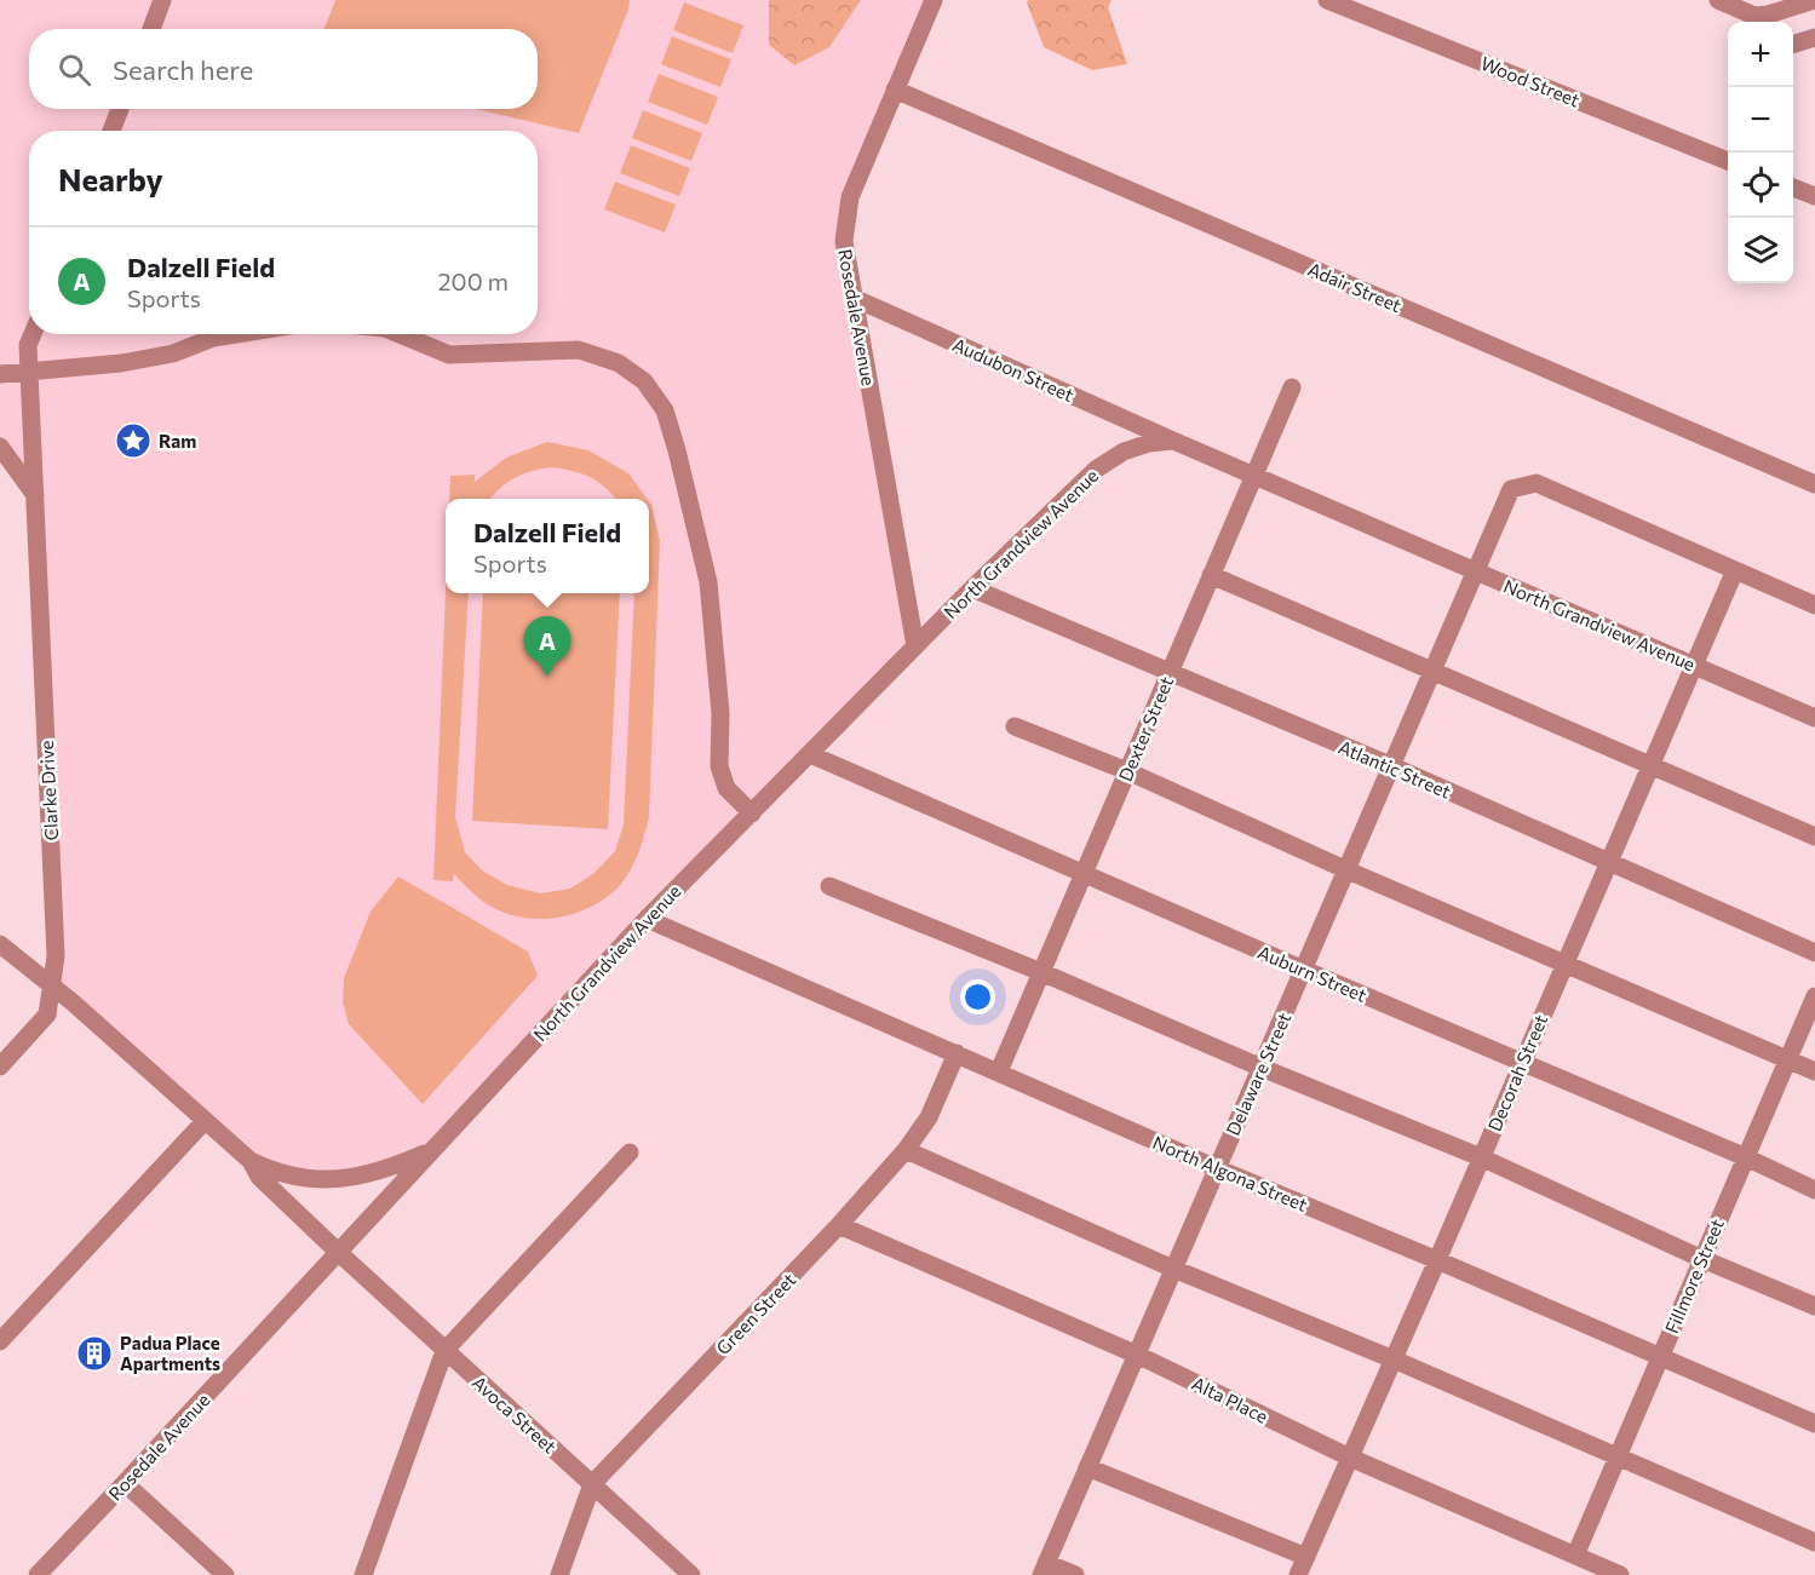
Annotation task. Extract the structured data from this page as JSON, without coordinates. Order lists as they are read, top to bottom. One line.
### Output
{"streets":{"street":["Wood Street","Adair Street","Rosedale Avenue","Audubon Street","North Grandview Avenue","Dexter Street","Atlantic Street","Clarke Drive","Auburn Street","Decorah Street","Delaware Street","North Algona Street","Fillmore Street","Green Street","Alta Place","Avoca Street"]},"crossings":[["Adair Street","Rosedale Avenue"],["Rosedale Avenue","Audubon Street"],["Rosedale Avenue","North Grandview Avenue"],["Rosedale Avenue","Avoca Street"],["Audubon Street","North Grandview Avenue"],["North Grandview Avenue","Dexter Street"],["North Grandview Avenue","Atlantic Street"],["North Grandview Avenue","Clarke Drive"],["North Grandview Avenue","Auburn Street"],["North Grandview Avenue","Decorah Street"],["North Grandview Avenue","Delaware Street"],["North Grandview Avenue","North Algona Street"],["North Grandview Avenue","Avoca Street"],["Dexter Street","Atlantic Street"],["Dexter Street","Auburn Street"],["Dexter Street","North Algona Street"],["Atlantic Street","Decorah Street"],["Atlantic Street","Delaware Street"],["Auburn Street","Decorah Street"],["Auburn Street","Delaware Street"],["Auburn Street","Fillmore Street"],["Decorah Street","Delaware Street"],["Decorah Street","North Algona Street"],["Decorah Street","Alta Place"],["Delaware Street","North Algona Street"],["Delaware Street","Alta Place"],["North Algona Street","Fillmore Street"],["North Algona Street","Green Street"],["Fillmore Street","Alta Place"],["Green Street","Alta Place"],["Green Street","Avoca Street"]],"places":{"place":["Ram"],"building":["Padua Place Apartments"]},"page":{"map_buttons":["+","−"],"search":"Search here","heading":"Nearby","list":[{"mark":"A","name":"Dalzell Field","note":"Sports","value":"200 m"}],"popup":["Dalzell Field","Sports"],"pins":"A"}}
